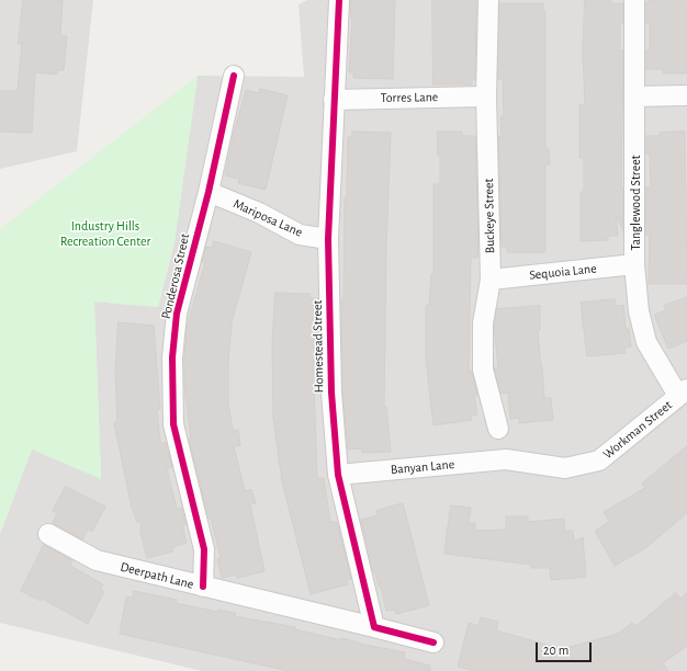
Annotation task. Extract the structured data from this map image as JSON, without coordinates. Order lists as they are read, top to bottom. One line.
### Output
{"streets":{"street":["Torres Lane","Tanglewood Street","Buckeye Street","Mariposa Lane","Sequoia Lane","Ponderosa Street","Homestead Street","Workman Street","Banyan Lane","Deerpath Lane"]},"crossings":[["Torres Lane","Buckeye Street"],["Torres Lane","Homestead Street"],["Tanglewood Street","Sequoia Lane"],["Tanglewood Street","Workman Street"],["Buckeye Street","Sequoia Lane"],["Mariposa Lane","Ponderosa Street"],["Mariposa Lane","Homestead Street"],["Ponderosa Street","Deerpath Lane"],["Homestead Street","Banyan Lane"],["Homestead Street","Deerpath Lane"],["Workman Street","Banyan Lane"]],"parks":["Industry Hills Recreation Center"],"scale_bar":"20 m"}
